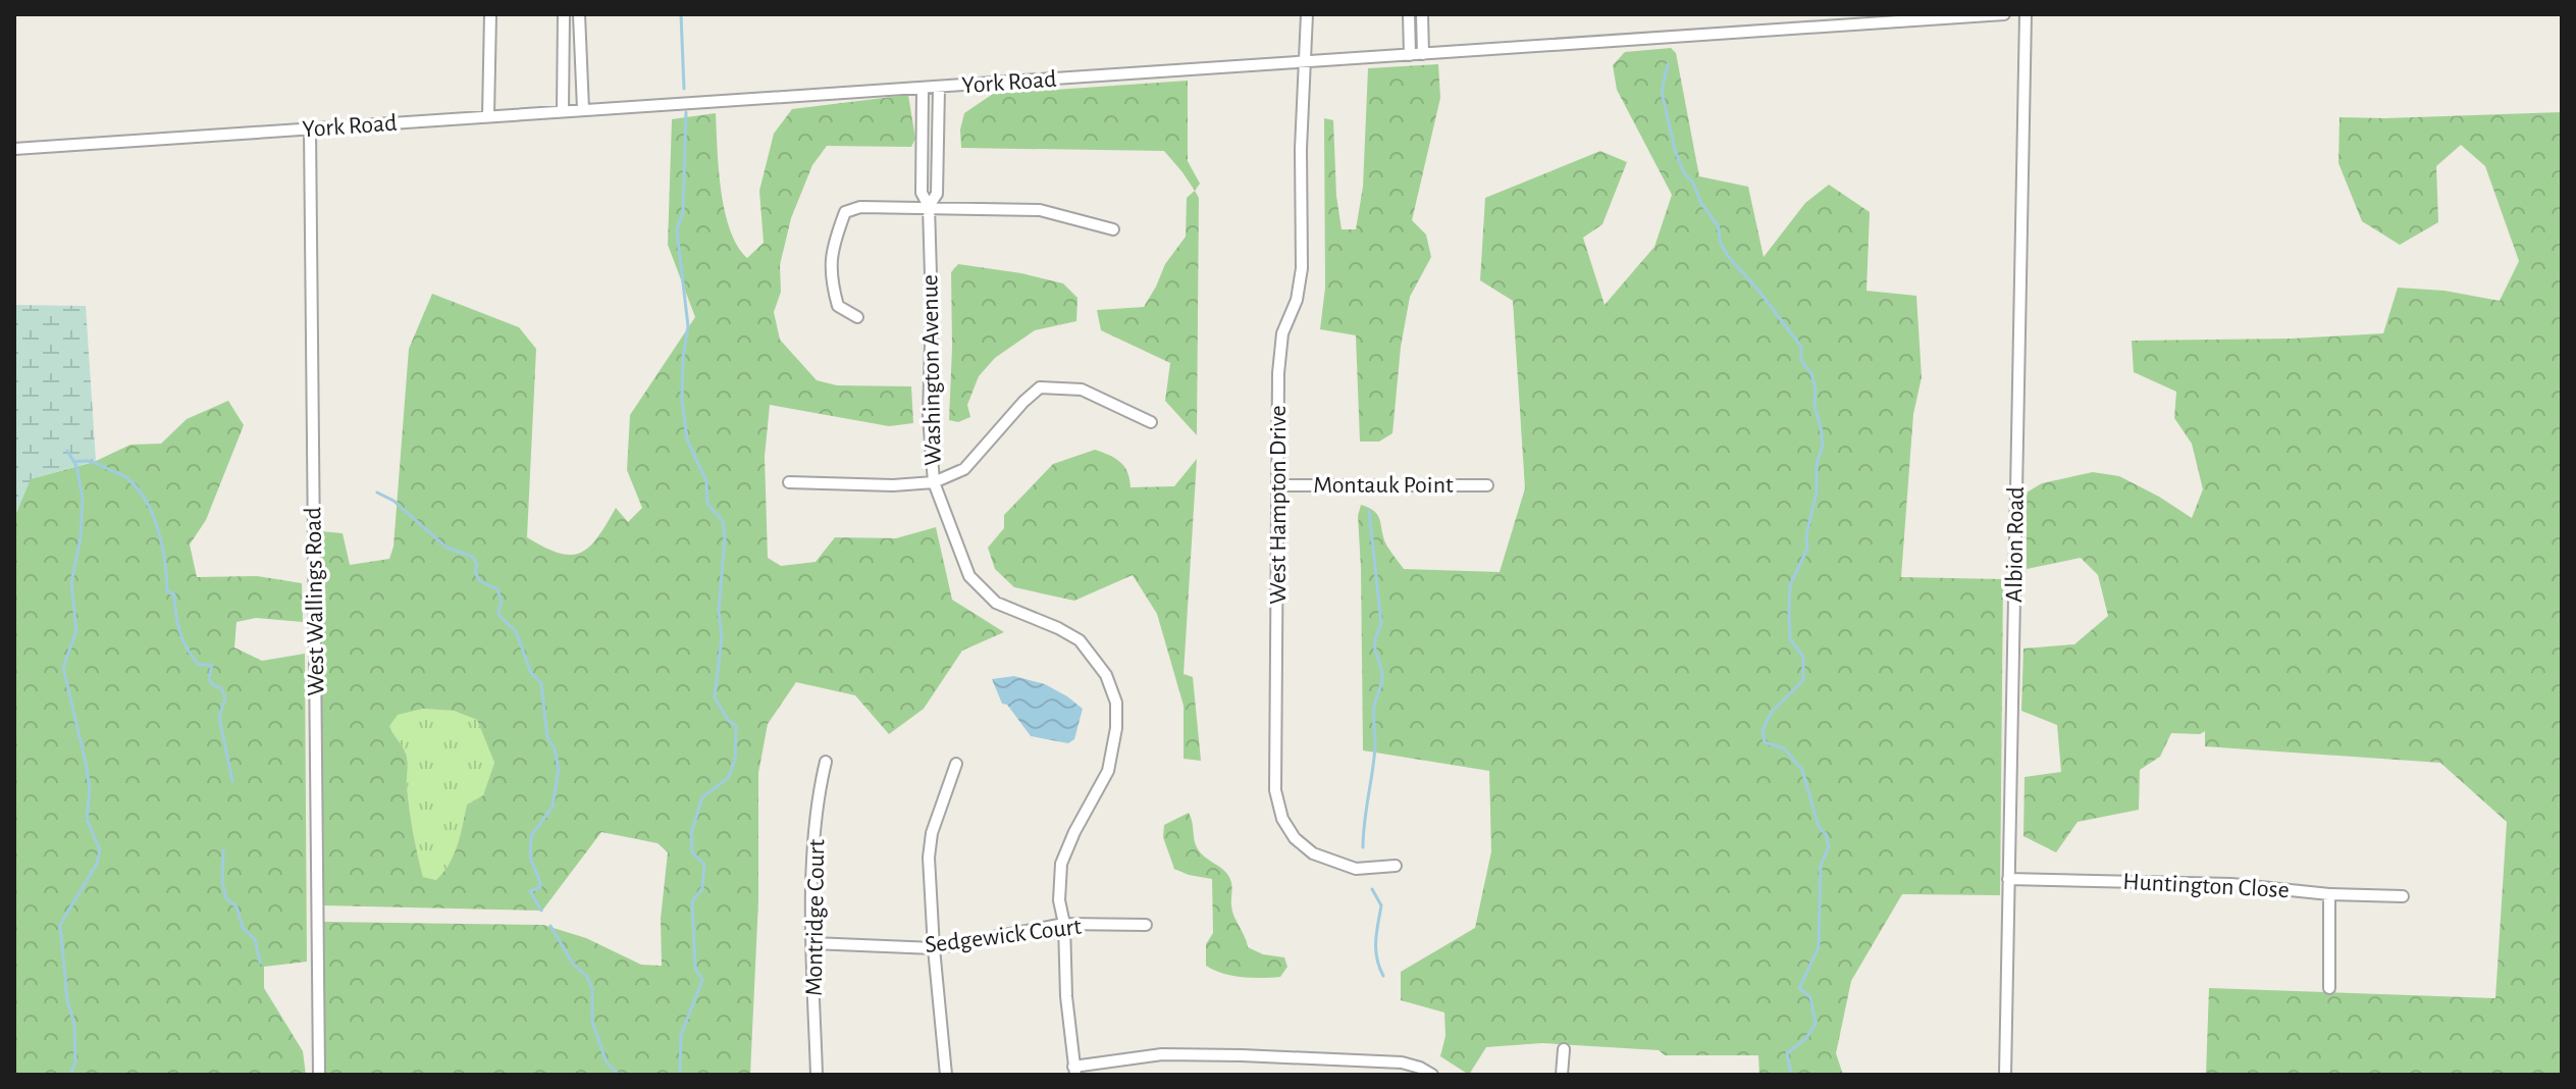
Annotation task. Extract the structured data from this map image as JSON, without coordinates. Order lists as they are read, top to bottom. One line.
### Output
{"streets":{"street":["York Road","Washington Avenue","Montauk Point","West Hampton Drive","Albion Road","West Wallings Road","Huntington Close","Montridge Court","Sedgewick Court"]},"crossings":[["York Road","Washington Avenue"],["York Road","West Hampton Drive"],["York Road","West Wallings Road"],["Washington Avenue","Sedgewick Court"],["Montauk Point","West Hampton Drive"],["Albion Road","Huntington Close"],["Montridge Court","Sedgewick Court"]]}
